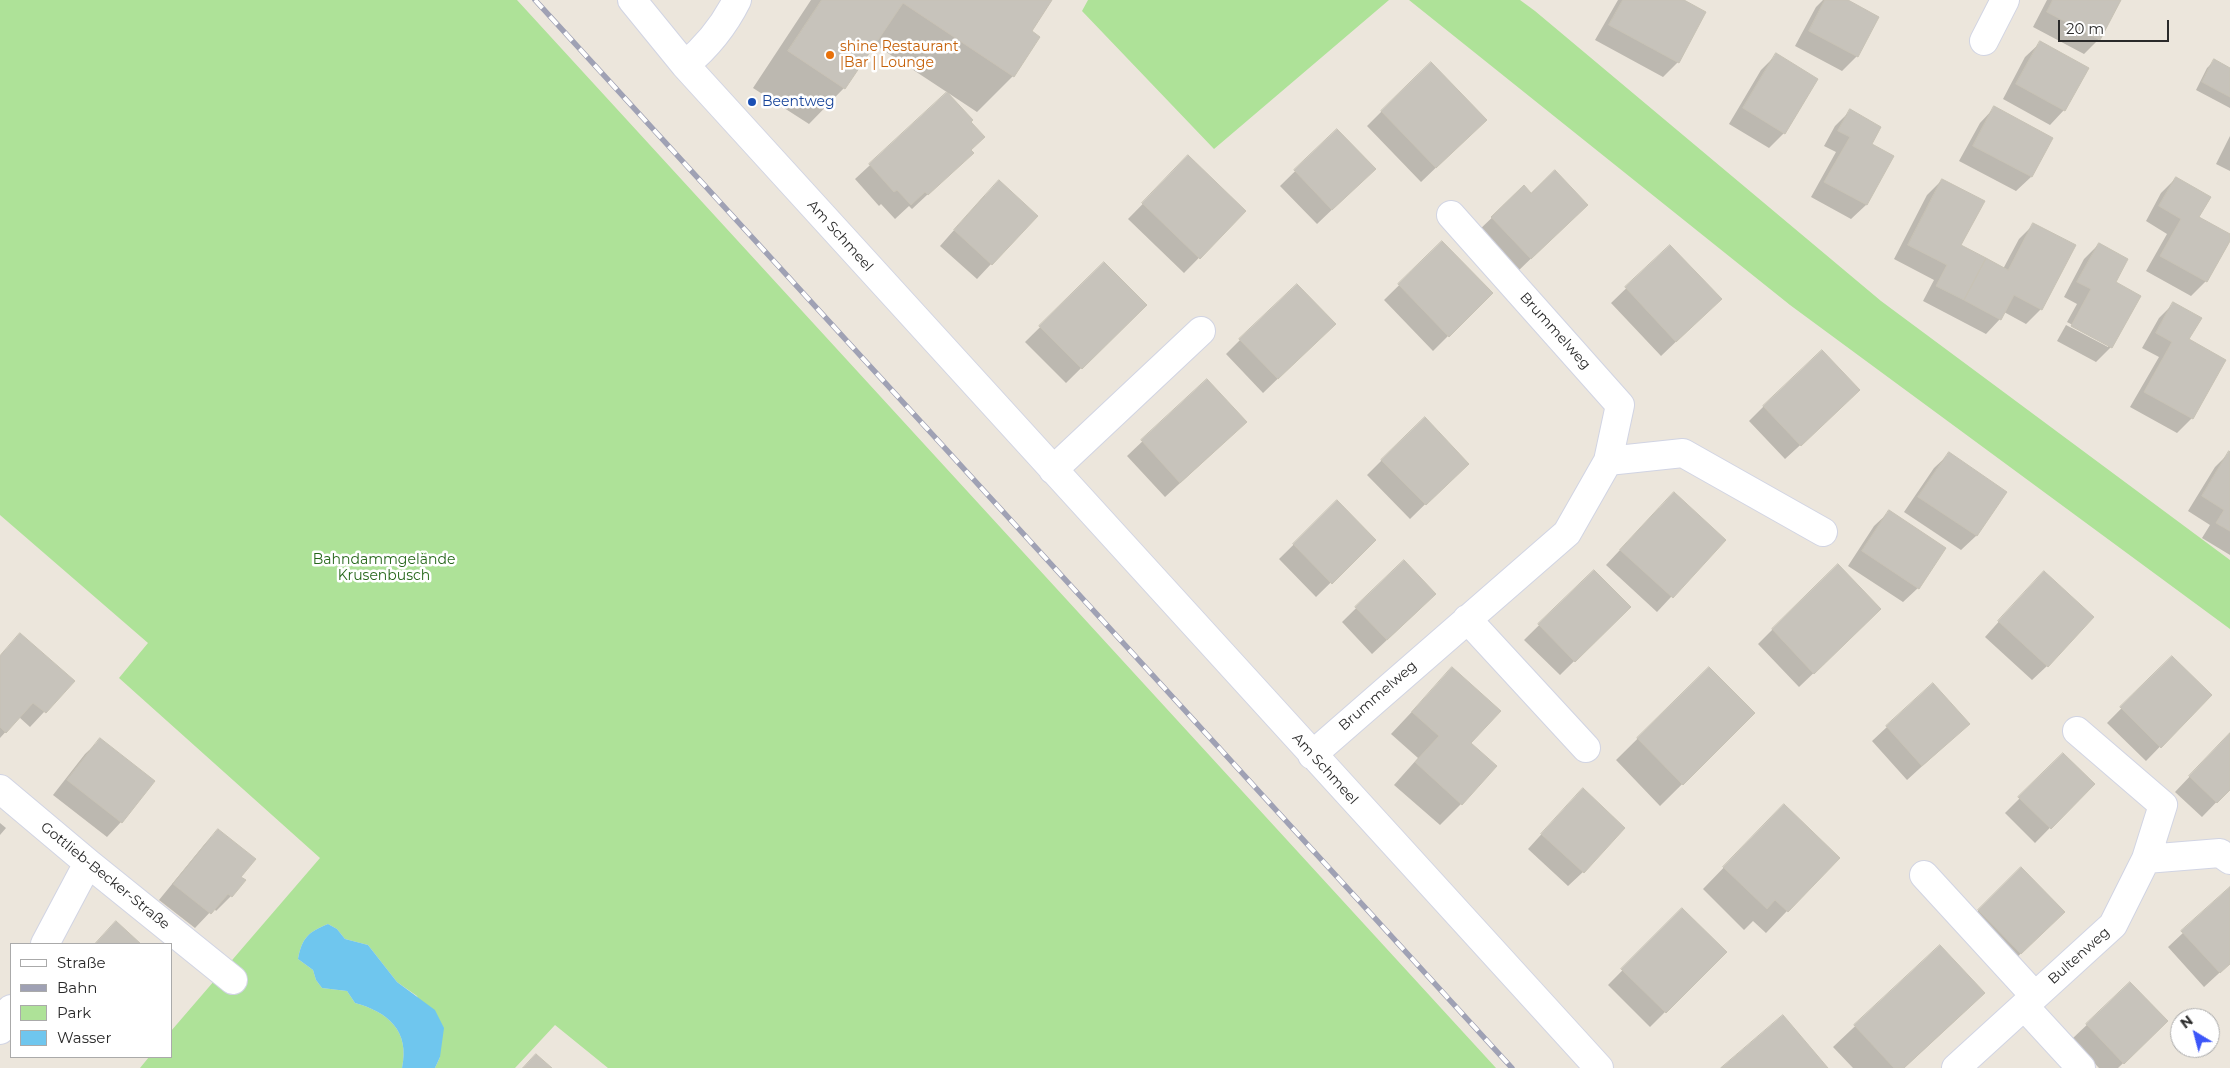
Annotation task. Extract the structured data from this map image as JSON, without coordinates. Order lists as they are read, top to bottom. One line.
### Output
{"streets":{"street":["Am Schmeel","Brummelweg","Gottlieb-Becker-Straße","Bultenweg"]},"crossings":[["Am Schmeel","Brummelweg"]],"parks":["Bahndammgelände Krusenbusch"],"places":["shine Restaurant |Bar | Lounge","Beentweg"],"legend":["Straße","Bahn","Park","Wasser"],"scale_bar":"20 m","north":"top left"}
